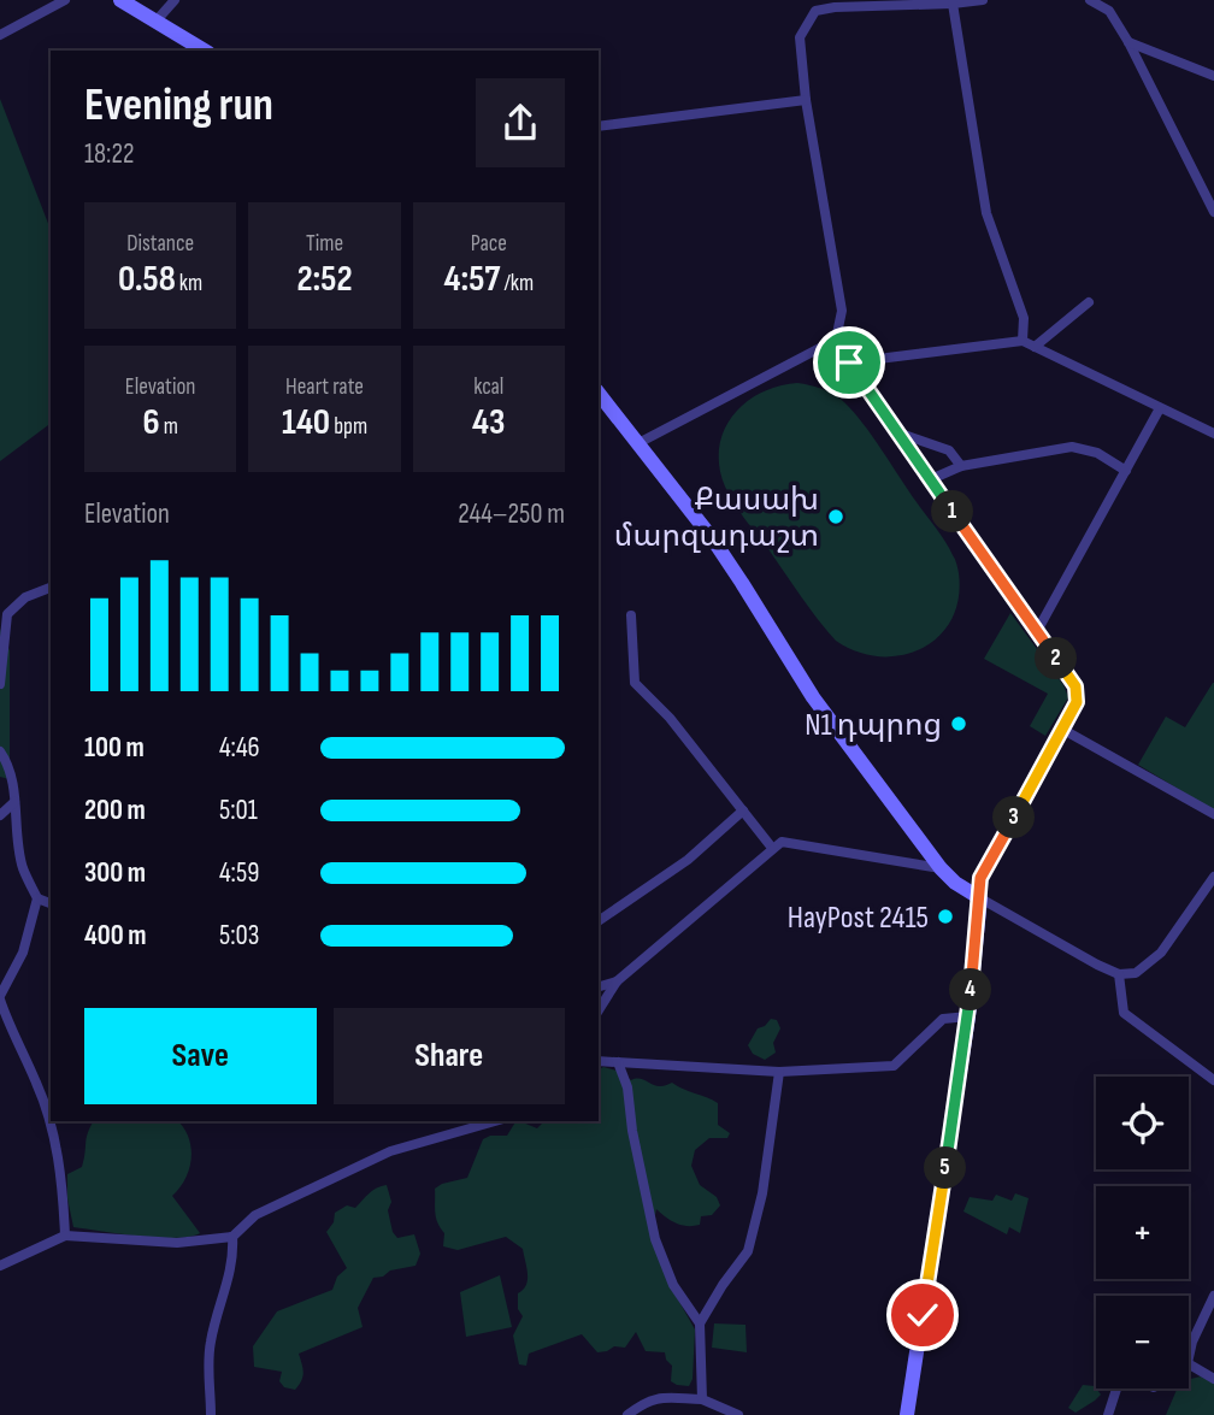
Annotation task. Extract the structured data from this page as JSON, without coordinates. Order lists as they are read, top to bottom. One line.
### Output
{"places":["Քասախ մարզադաշտ","N1 դպրոց","HayPost 2415"],"page":{"heading":["Evening run","18:22"],"stats":[["Distance","0.58 km"],["Time","2:52"],["Pace","4:57 /km"],["Elevation","6 m"],["Heart rate","140 bpm"],["kcal","43"]],"chart":["Elevation","244–250 m"],"pins":["1","2","3","4","5"],"list":[{"name":"100 m","note":"4:46"},{"name":"200 m","note":"5:01"},{"name":"300 m","note":"4:59"},{"name":"400 m","note":"5:03"}],"buttons":["Save","Share"],"map_buttons":["+","−"]}}
